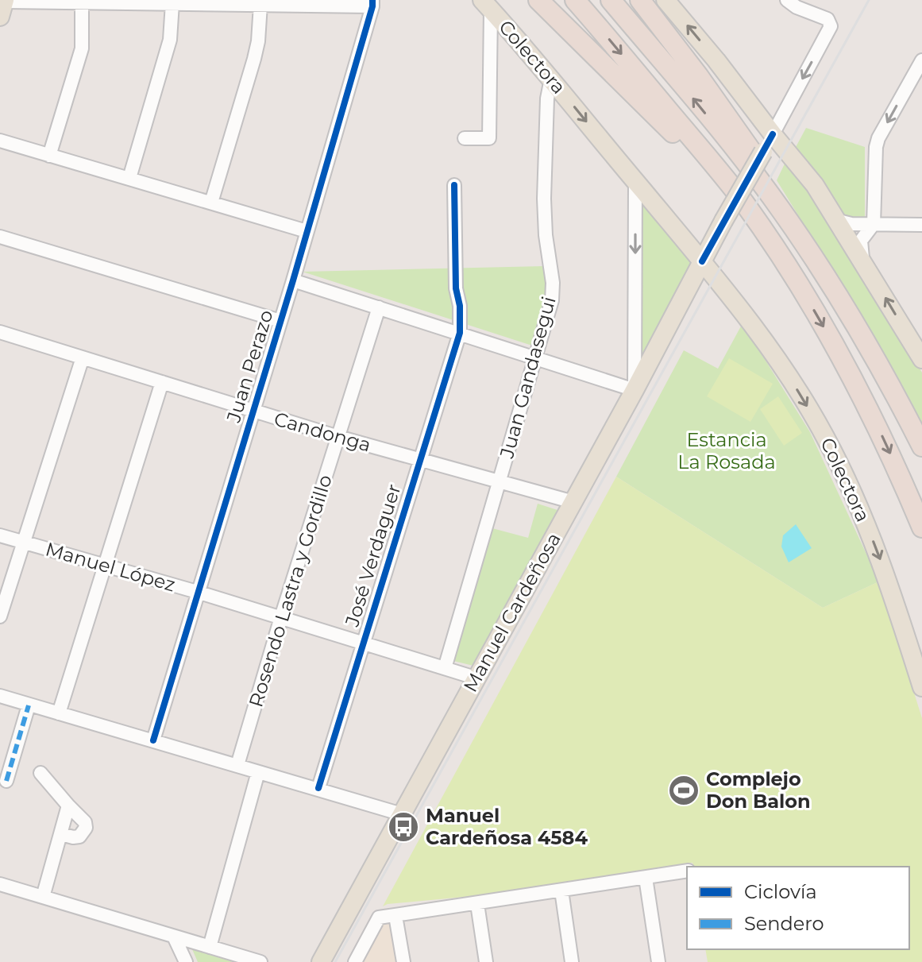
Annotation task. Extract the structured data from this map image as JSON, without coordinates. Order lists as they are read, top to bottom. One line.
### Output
{"streets":{"main road":["Colectora","Manuel Cardeñosa"],"street":["Juan Perazo","Juan Gandasegui","Candonga","José Verdaguer","Manuel López","Rosendo Lastra y Gordillo"]},"crossings":[["Colectora","Juan Gandasegui"],["Colectora","Manuel Cardeñosa"],["Juan Perazo","Candonga"],["Juan Perazo","Manuel López"],["Juan Gandasegui","Candonga"],["Juan Gandasegui","Manuel López"],["Candonga","José Verdaguer"],["Candonga","Rosendo Lastra y Gordillo"],["Candonga","Manuel Cardeñosa"],["José Verdaguer","Manuel López"],["Manuel López","Rosendo Lastra y Gordillo"],["Manuel López","Manuel Cardeñosa"]],"parks":["Estancia La Rosada"],"places":{"sports":["Complejo Don Balon"],"bus stop":["Manuel Cardeñosa 4584"]},"legend":["Ciclovía","Sendero"]}
